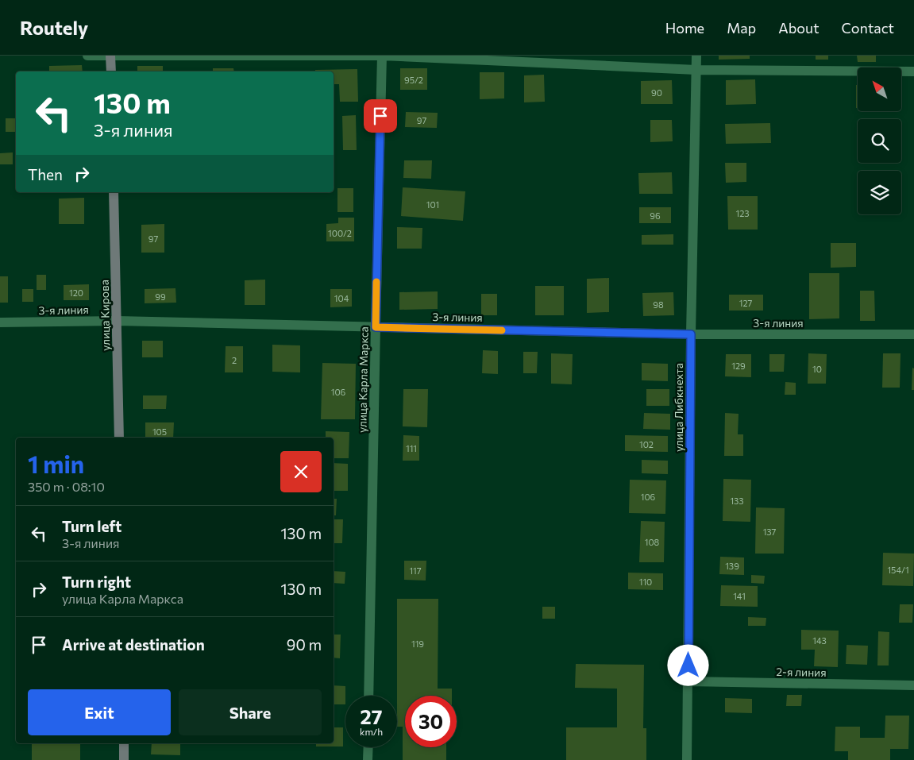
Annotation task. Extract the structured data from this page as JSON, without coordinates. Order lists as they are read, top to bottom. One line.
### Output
{"streets":{"street":["3-я линия","улица Кирова","улица Карла Маркса","улица Либкнехта","2-я линия"]},"crossings":[["3-я линия","улица Кирова"],["3-я линия","улица Карла Маркса"],["3-я линия","улица Либкнехта"],["улица Либкнехта","2-я линия"]],"house_numbers":["95/2","90","97","101","123","96","100/2","97","120","99","104","127","98","2","129","10","106","105","102","111","106","133","137","108","139","154/1","117","110","141","143","119"],"north":"top left","page":{"header":"Routely","nav":["Home","Map","About","Contact"],"turn":["130 m","3-я линия"],"then":"Then","heading":["1 min","350 m · 08:10"],"list":[{"name":"Turn left","note":"3-я линия","value":"130 m"},{"name":"Turn right","note":"улица Карла Маркса","value":"130 m"},{"name":"Arrive at destination","value":"90 m"}],"buttons":["Exit","Share"],"speed":"27 km/h","limit":"30"}}
